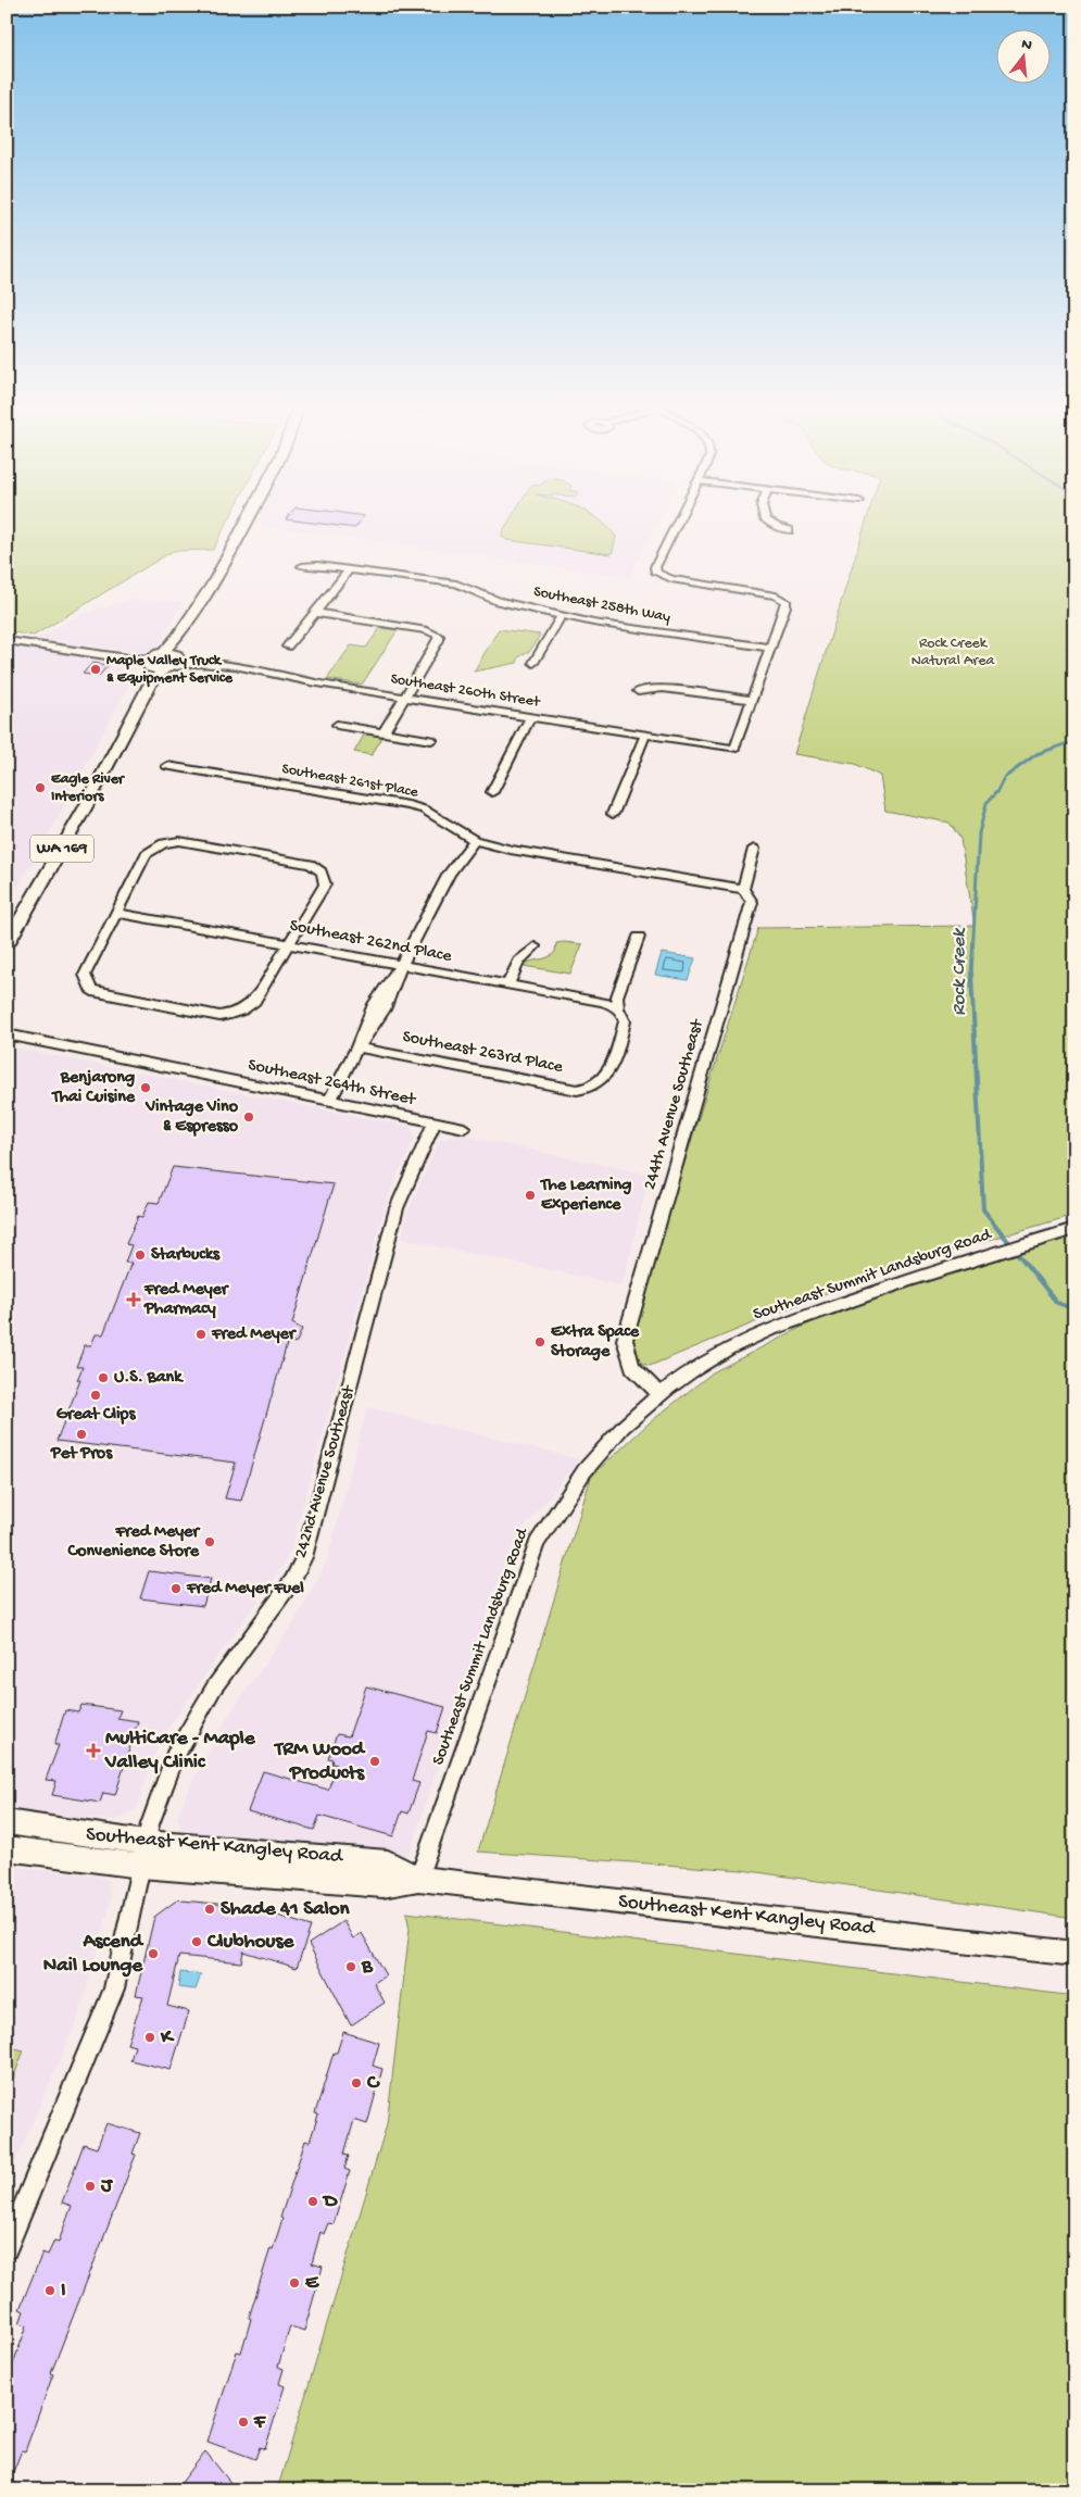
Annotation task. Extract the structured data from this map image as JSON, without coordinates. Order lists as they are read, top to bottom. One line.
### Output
{"streets":{"main road":["WA 169","Southeast Kent Kangley Road"],"street":["Southeast 258th Way","Southeast 260th Street","Southeast 261st Place","Southeast 262nd Place","Southeast 263rd Place","Southeast 264th Street","244th Avenue Southeast","Southeast Summit Landsburg Road","242nd Avenue Southeast"]},"crossings":[["Southeast 260th Street","WA 169"],["Southeast 261st Place","244th Avenue Southeast"],["Southeast 262nd Place","Southeast 263rd Place"],["Southeast 264th Street","242nd Avenue Southeast"],["244th Avenue Southeast","Southeast Summit Landsburg Road"],["Southeast Summit Landsburg Road","Southeast Kent Kangley Road"],["242nd Avenue Southeast","Southeast Kent Kangley Road"]],"water":["Rock Creek"],"parks":["Rock Creek Natural Area"],"places":{"other":["Maple Valley Truck & Equipment Service","Eagle River Interiors","Benjarong Thai Cuisine","Vintage Vino & Espresso","The Learning Experience","Starbucks","Fred Meyer","Extra Space Storage","U.S. Bank","Great Clips","Pet Pros","Fred Meyer Convenience Store","Fred Meyer Fuel","TRM Wood Products","Shade 41 Salon","Clubhouse","Ascend Nail Lounge","B","K","C","J","D","E","I","F"],"health":["Fred Meyer Pharmacy","MultiCare - Maple Valley Clinic"]},"north":"top"}
